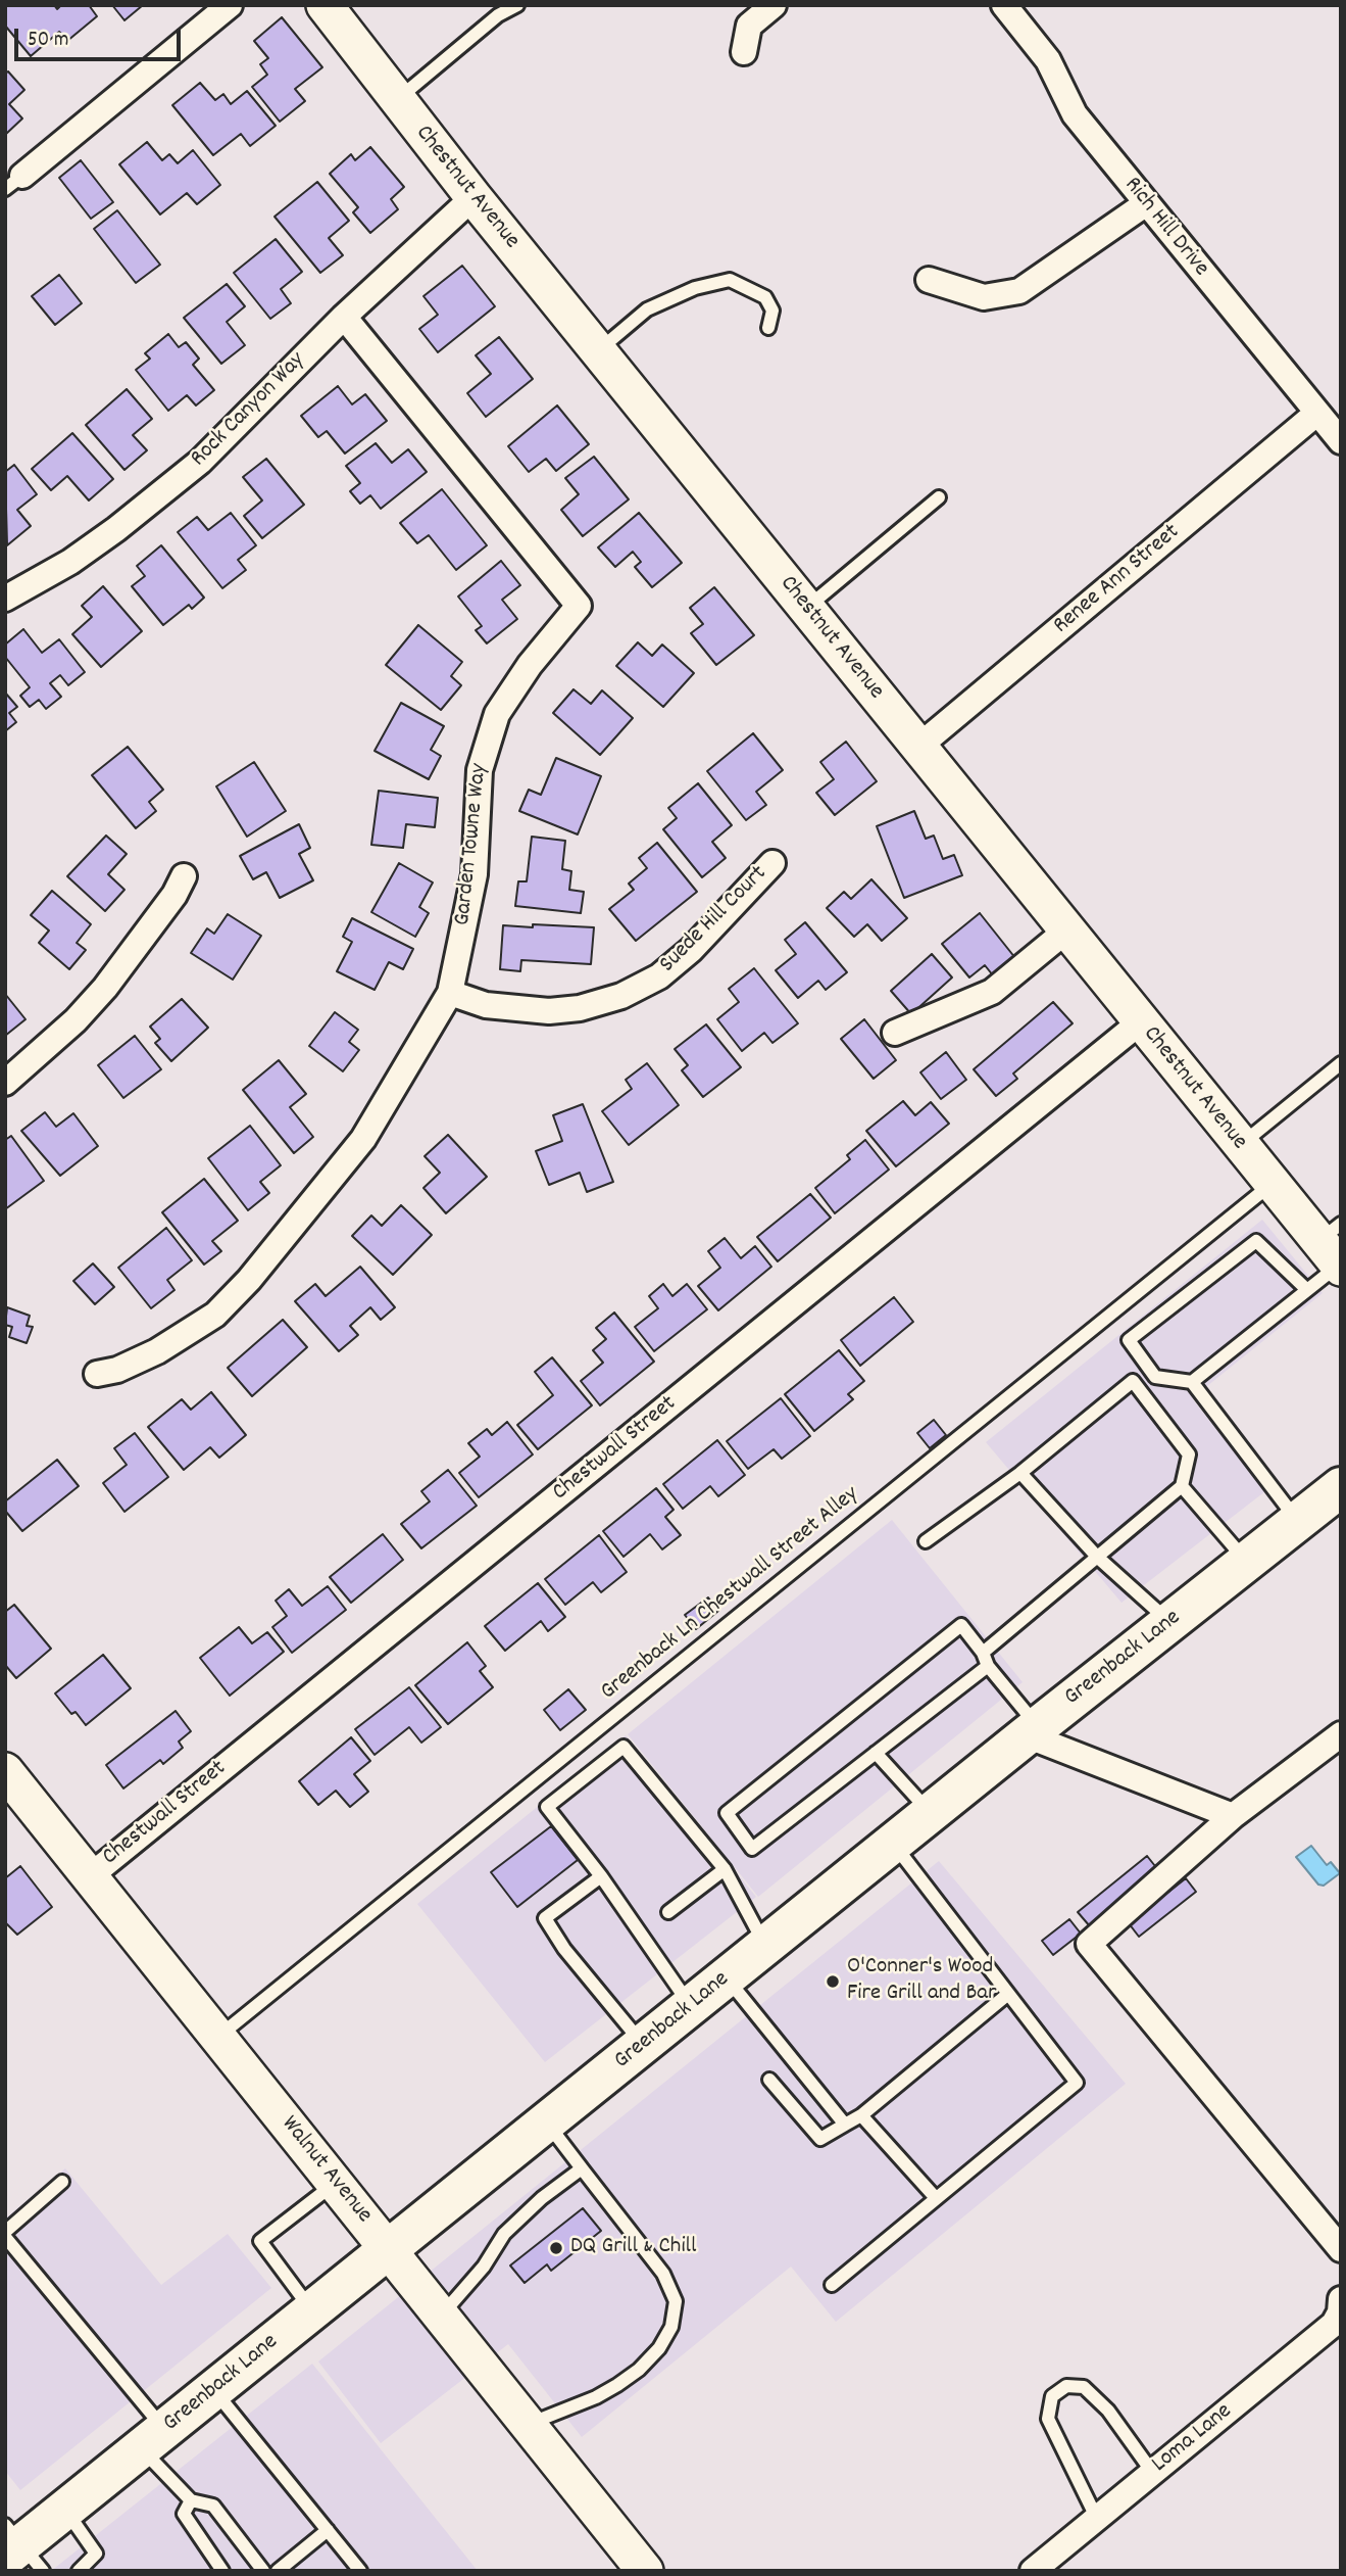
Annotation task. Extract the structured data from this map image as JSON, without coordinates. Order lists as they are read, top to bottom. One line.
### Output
{"streets":{"main road":["Greenback Lane"],"street":["Chestnut Avenue","Rich Hill Drive","Rock Canyon Way","Renee Ann Street","Garden Towne Way","Suede Hill Court","Chestwall Street","Walnut Avenue","Loma Lane"],"lane":["Greenback Ln Chestwall Street Alley"]},"crossings":[["Chestnut Avenue","Rock Canyon Way"],["Chestnut Avenue","Renee Ann Street"],["Chestnut Avenue","Chestwall Street"],["Chestnut Avenue","Greenback Ln Chestwall Street Alley"],["Rich Hill Drive","Renee Ann Street"],["Rock Canyon Way","Garden Towne Way"],["Garden Towne Way","Suede Hill Court"],["Chestwall Street","Walnut Avenue"],["Greenback Ln Chestwall Street Alley","Walnut Avenue"],["Greenback Lane","Walnut Avenue"]],"places":["O'Conner's Wood Fire Grill and Bar","DQ Grill & Chill"],"scale_bar":"50 m"}
